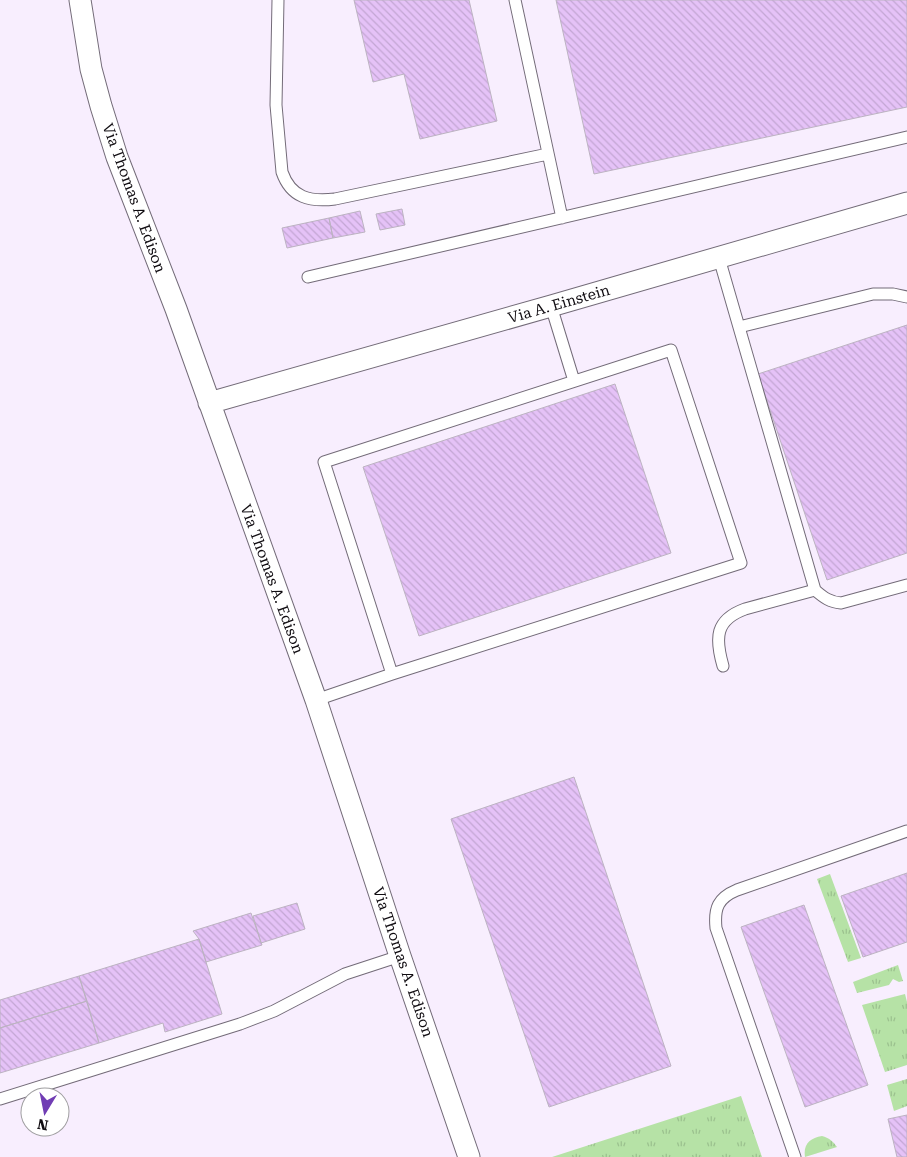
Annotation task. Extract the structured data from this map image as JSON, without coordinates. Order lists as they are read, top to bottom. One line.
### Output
{"streets":{"street":["Via Thomas A. Edison","Via A. Einstein"]},"crossings":[["Via Thomas A. Edison","Via A. Einstein"]],"north":"bottom"}
